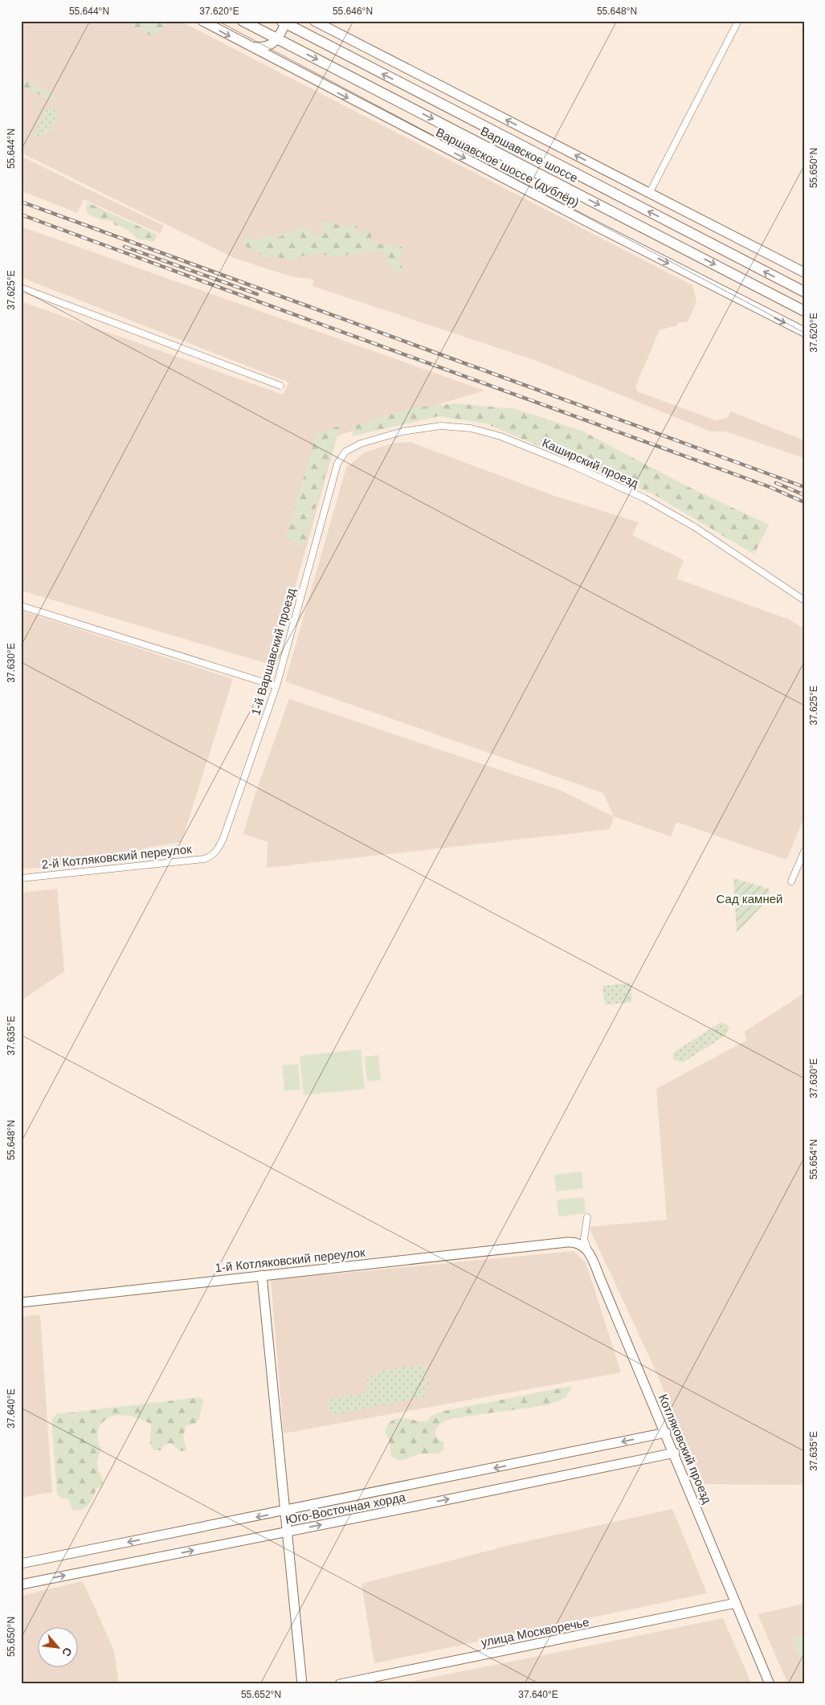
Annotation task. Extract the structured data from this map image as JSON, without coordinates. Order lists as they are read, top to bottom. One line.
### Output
{"streets":{"main road":["Варшавское шоссе"],"street":["Варшавское шоссе (дублёр)","Каширский проезд","1-й Варшавский проезд","2-й Котляковский переулок","1-й Котляковский переулок","Котляковский проезд","Юго-Восточная хорда","улица Москворечье"]},"crossings":[["Каширский проезд","1-й Варшавский проезд"],["1-й Варшавский проезд","2-й Котляковский переулок"],["1-й Котляковский переулок","Котляковский проезд"],["Котляковский проезд","Юго-Восточная хорда"],["Котляковский проезд","улица Москворечье"]],"parks":["Сад камней"],"north":"bottom right","coordinates":["55.644°N","37.620°E","55.646°N","55.648°N","55.650°N","37.625°E","37.630°E","37.635°E","55.654°N","37.640°E","55.652°N"]}
